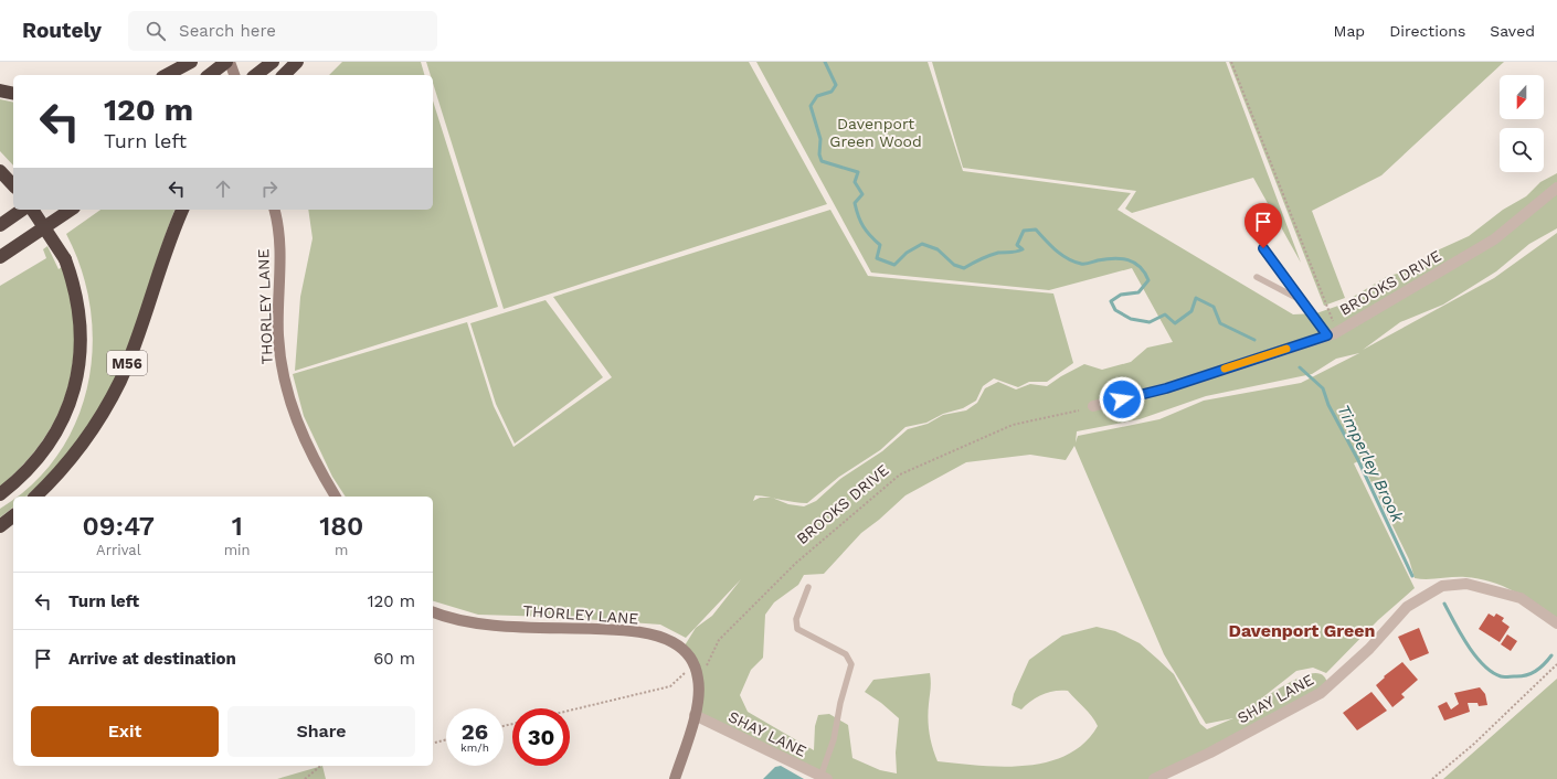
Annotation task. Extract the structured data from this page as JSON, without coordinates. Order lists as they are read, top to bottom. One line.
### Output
{"streets":{"highway":["M56"],"street":["BROOKS DRIVE","THORLEY LANE","SHAY LANE"]},"crossings":[["BROOKS DRIVE","THORLEY LANE"],["THORLEY LANE","SHAY LANE"]],"districts":["Davenport Green"],"water":["Timperley Brook"],"parks":["Davenport Green Wood"],"north":"bottom","page":{"header":"Routely","search":"Search here","nav":["Map","Directions","Saved"],"turn":["120 m","Turn left"],"eta":["09:47","Arrival","1","min","180","m"],"list":[{"name":"Turn left","value":"120 m"},{"name":"Arrive at destination","value":"60 m"}],"buttons":["Exit","Share"],"speed":"26 km/h","limit":"30"}}
